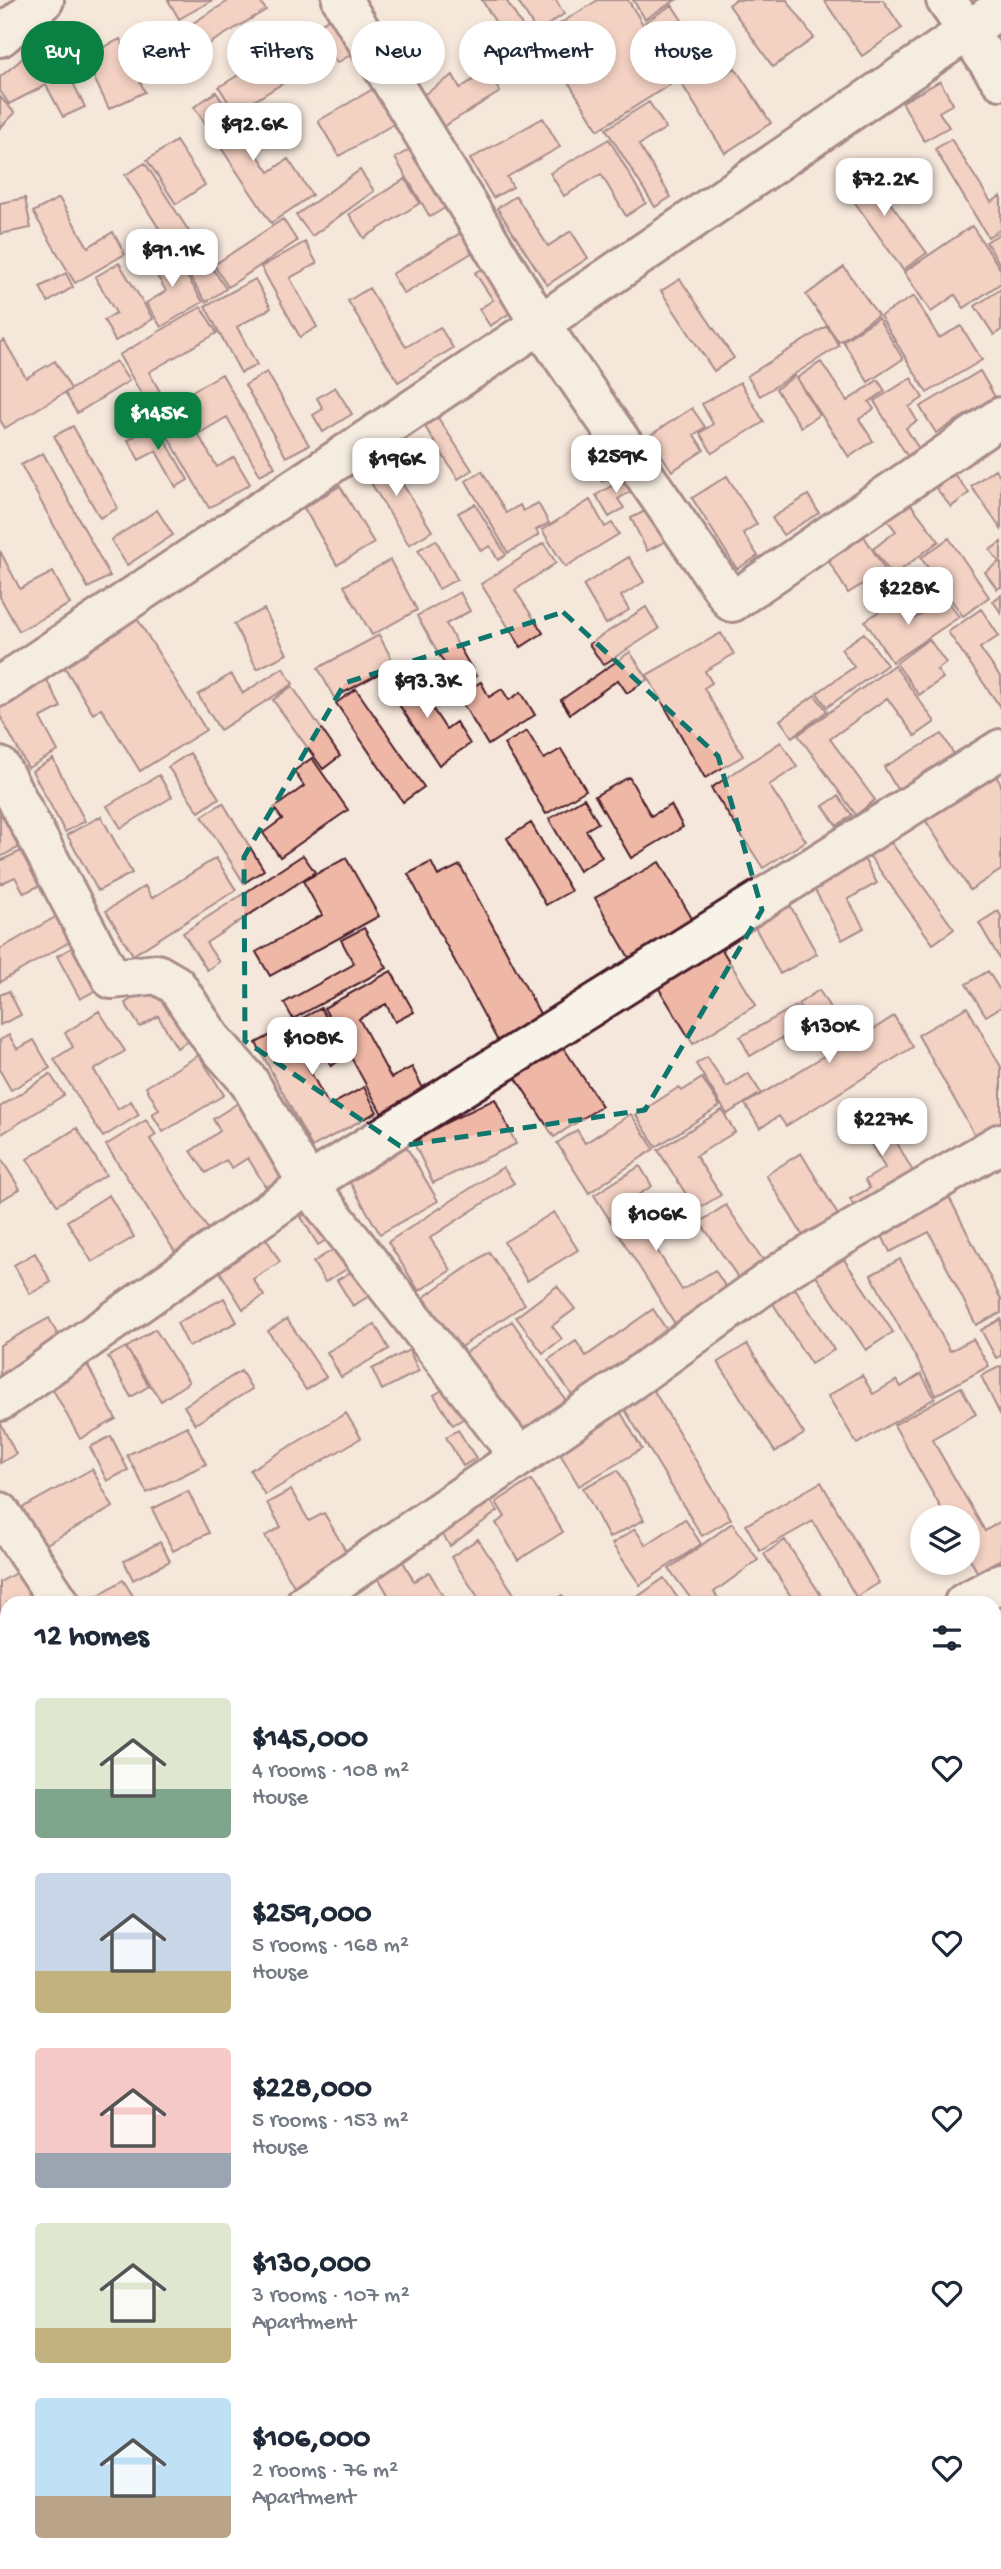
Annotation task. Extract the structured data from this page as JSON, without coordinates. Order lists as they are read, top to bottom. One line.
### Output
{"page":{"chip":["Buy","Rent","Filters","New","Apartment","House"],"price":["$92.6K","$72.2K","$91.1K","$145K","$259K","$196K","$228K","$93.3K","$130K","$108K","$227K","$106K"],"heading":"12 homes","list":[{"name":"$145,000","note":"4 rooms · 108 m² · House"},{"name":"$259,000","note":"5 rooms · 168 m² · House"},{"name":"$228,000","note":"5 rooms · 153 m² · House"},{"name":"$130,000","note":"3 rooms · 107 m² · Apartment"},{"name":"$106,000","note":"2 rooms · 76 m² · Apartment"}]}}
